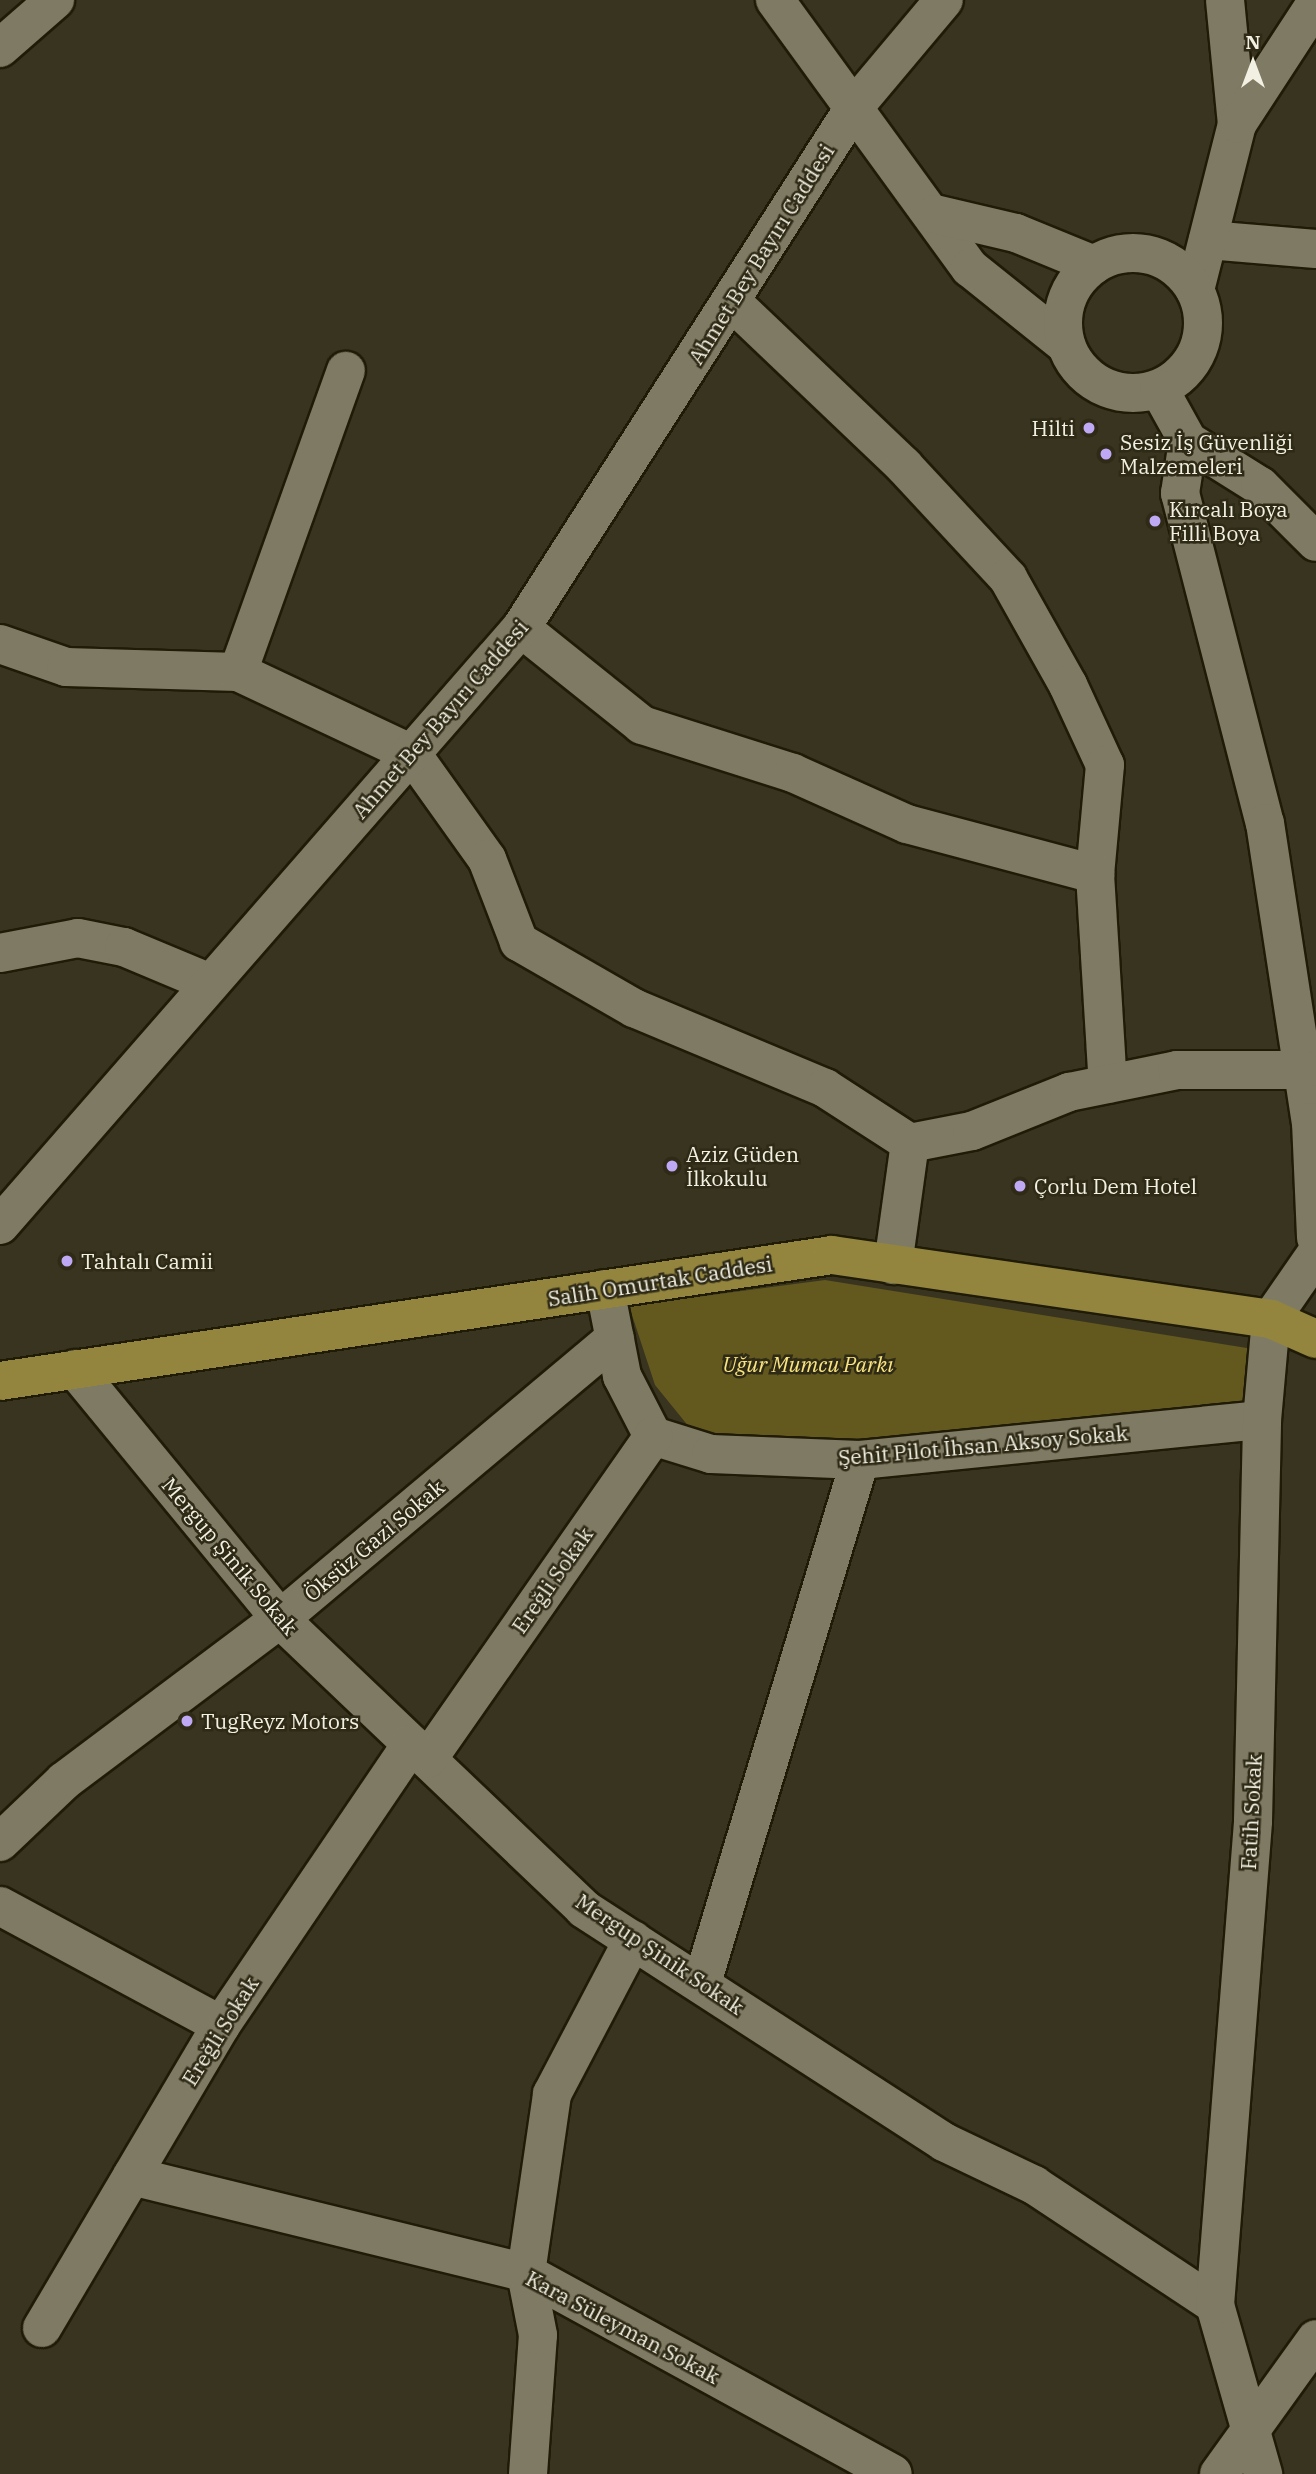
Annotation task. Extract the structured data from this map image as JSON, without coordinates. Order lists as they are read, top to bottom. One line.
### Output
{"streets":{"main road":["Salih Omurtak Caddesi"],"street":["Ahmet Bey Bayırı Caddesi","Şehit Pilot İhsan Aksoy Sokak","Öksüz Gazi Sokak","Mergup Şinik Sokak","Ereğli Sokak","Fatih Sokak","Kara Süleyman Sokak"]},"crossings":[["Salih Omurtak Caddesi","Mergup Şinik Sokak"],["Salih Omurtak Caddesi","Fatih Sokak"],["Şehit Pilot İhsan Aksoy Sokak","Ereğli Sokak"],["Şehit Pilot İhsan Aksoy Sokak","Fatih Sokak"],["Öksüz Gazi Sokak","Mergup Şinik Sokak"],["Mergup Şinik Sokak","Ereğli Sokak"],["Mergup Şinik Sokak","Fatih Sokak"],["Ereğli Sokak","Kara Süleyman Sokak"]],"parks":["Uğur Mumcu Parkı"],"places":["Hilti","Sesiz İş Güvenliği Malzemeleri","Kırcalı Boya Filli Boya","Aziz Güden İlkokulu","Çorlu Dem Hotel","Tahtalı Camii","TugReyz Motors"],"north":"top"}
